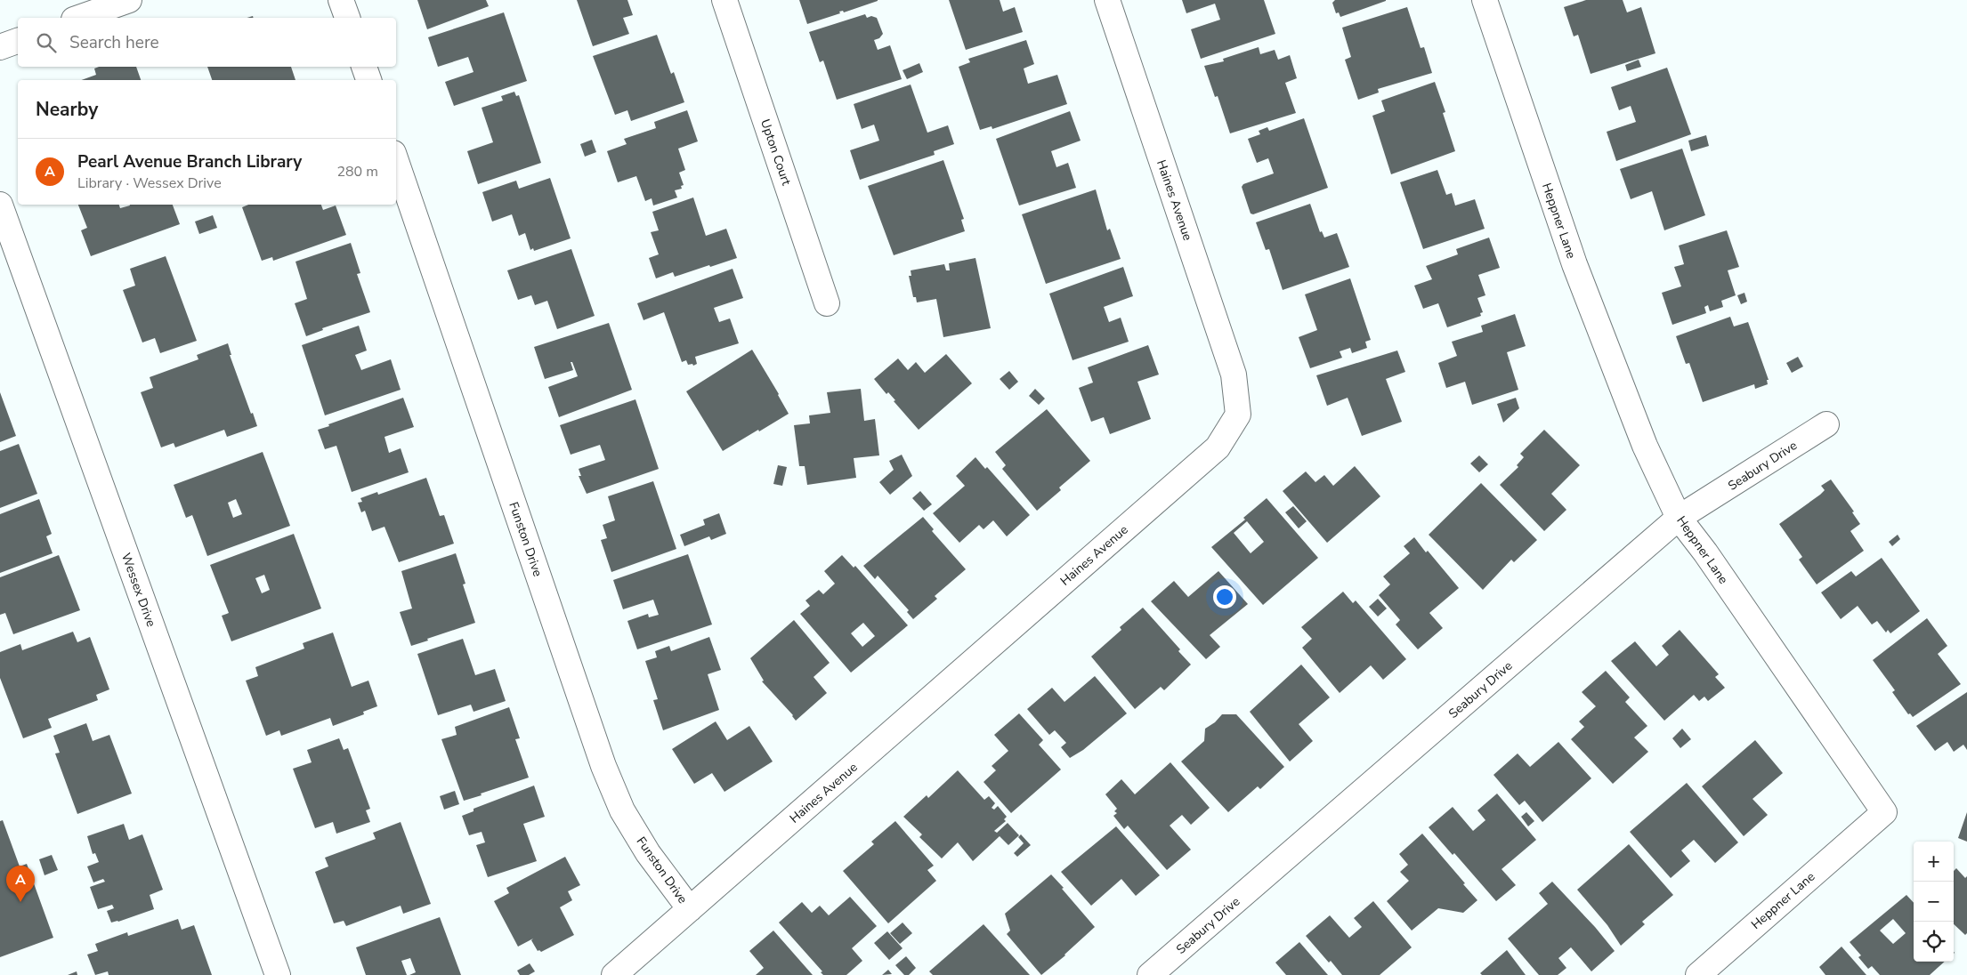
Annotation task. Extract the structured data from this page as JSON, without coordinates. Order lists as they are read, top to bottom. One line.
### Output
{"streets":{"street":["Upton Court","Haines Avenue","Heppner Lane","Seabury Drive","Funston Drive","Wessex Drive"]},"crossings":[["Haines Avenue","Funston Drive"],["Heppner Lane","Seabury Drive"]],"page":{"search":"Search here","heading":"Nearby","list":[{"mark":"A","name":"Pearl Avenue Branch Library","note":"Library · Wessex Drive","value":"280 m"}],"map_buttons":["+","−"],"pins":"A"}}
